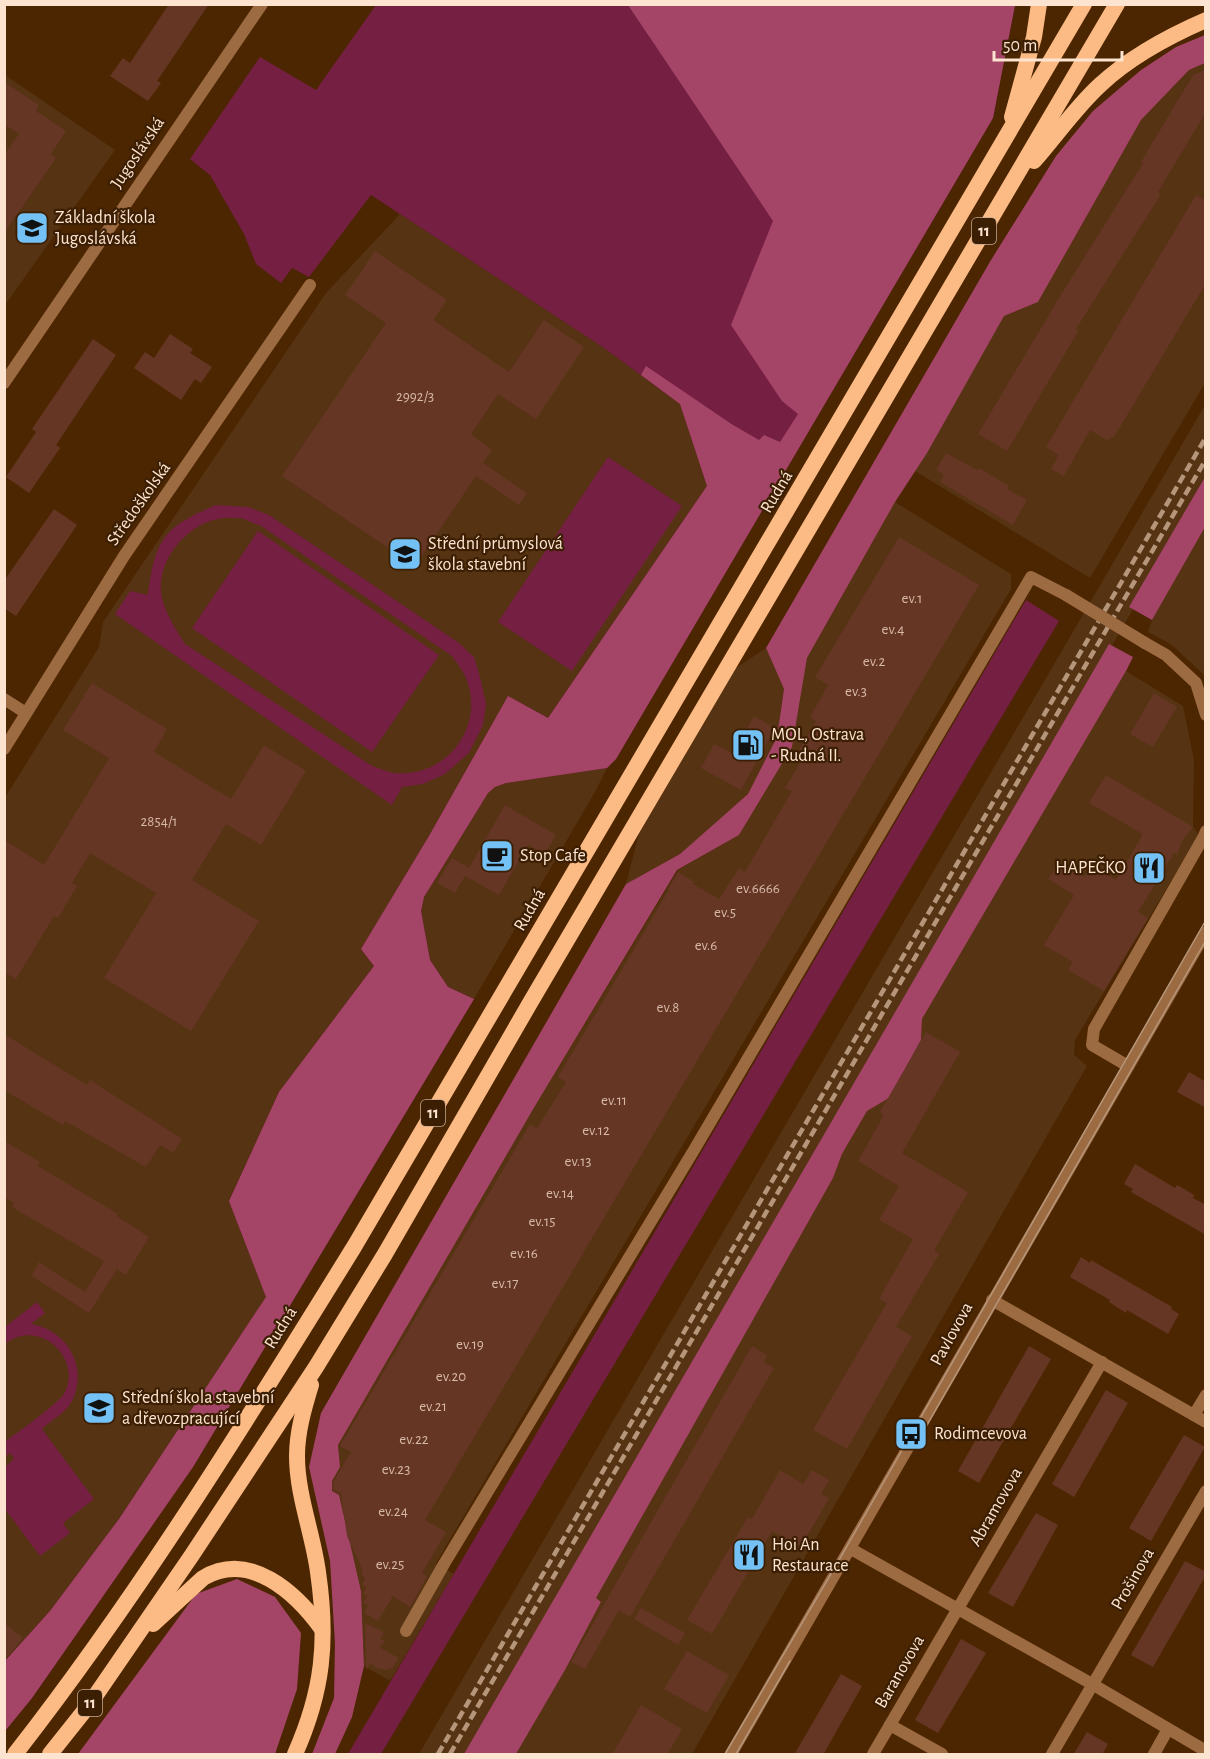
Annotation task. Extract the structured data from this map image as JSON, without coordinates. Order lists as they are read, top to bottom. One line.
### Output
{"streets":{"highway":["11","Rudná"],"street":["Jugoslávská","Středoškolská","Pavlovova","Abramovova","Prošinova","Baranovova"]},"crossings":[["Abramovova","Baranovova"]],"places":{"school or university":["Základní škola Jugoslávská","Střední průmyslová škola stavební","Střední škola stavební a dřevozpracující"],"fuel station":["MOL, Ostrava - Rudná II."],"cafe":["Stop Cafe"],"restaurant":["HAPEČKO","Hoi An Restaurace"],"bus stop":["Rodimcevova"]},"house_numbers":["2992/3","ev.1","ev.4","ev.2","ev.3","2854/1","ev.6666","ev.5","ev.6","ev.8","ev.11","ev.12","ev.13","ev.14","ev.15","ev.16","ev.17","ev.19","ev.20","ev.21","ev.22","ev.23","ev.24","ev.25"],"scale_bar":"50 m"}
